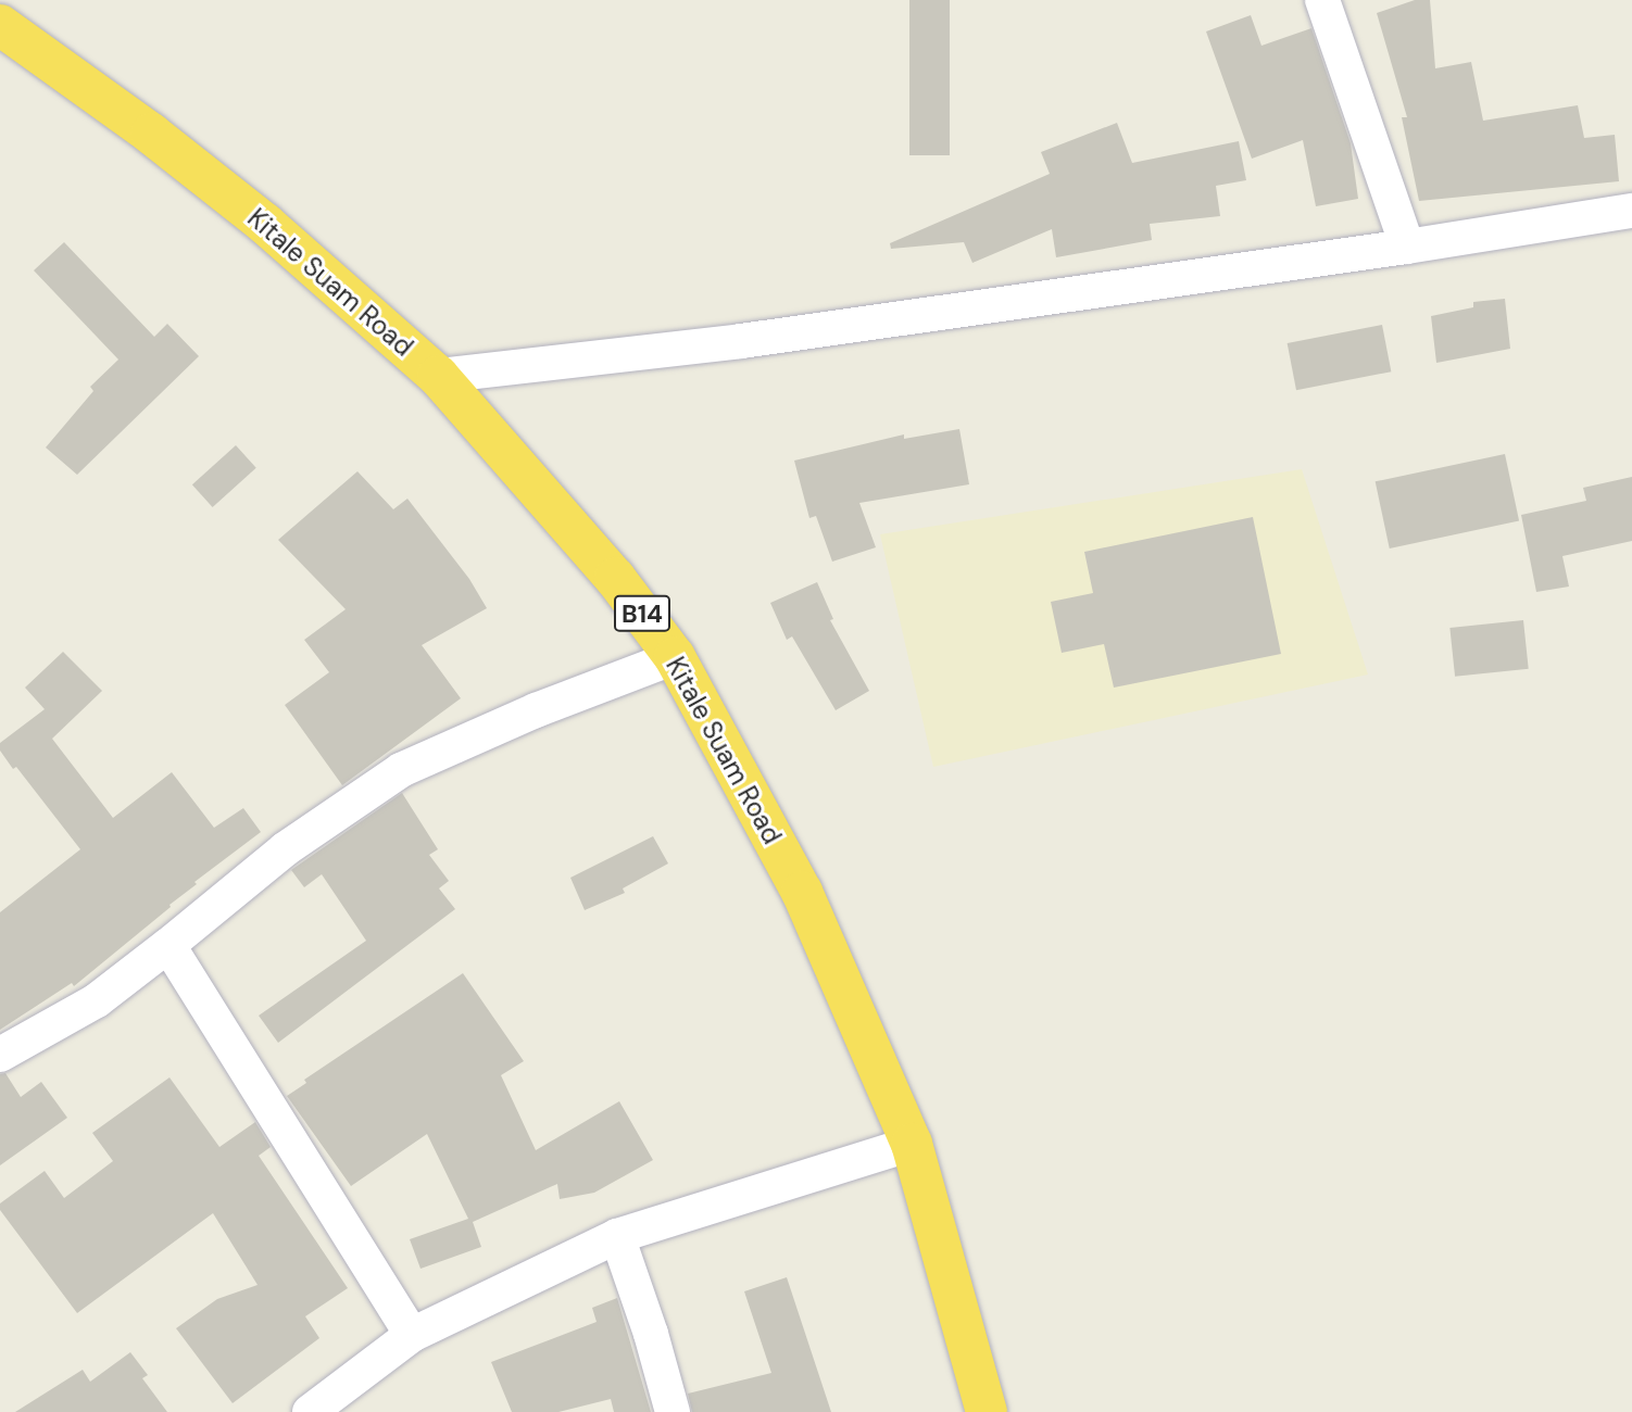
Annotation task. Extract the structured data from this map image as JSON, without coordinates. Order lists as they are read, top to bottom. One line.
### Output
{"streets":{"highway":["Kitale Suam Road","B14"]}}
